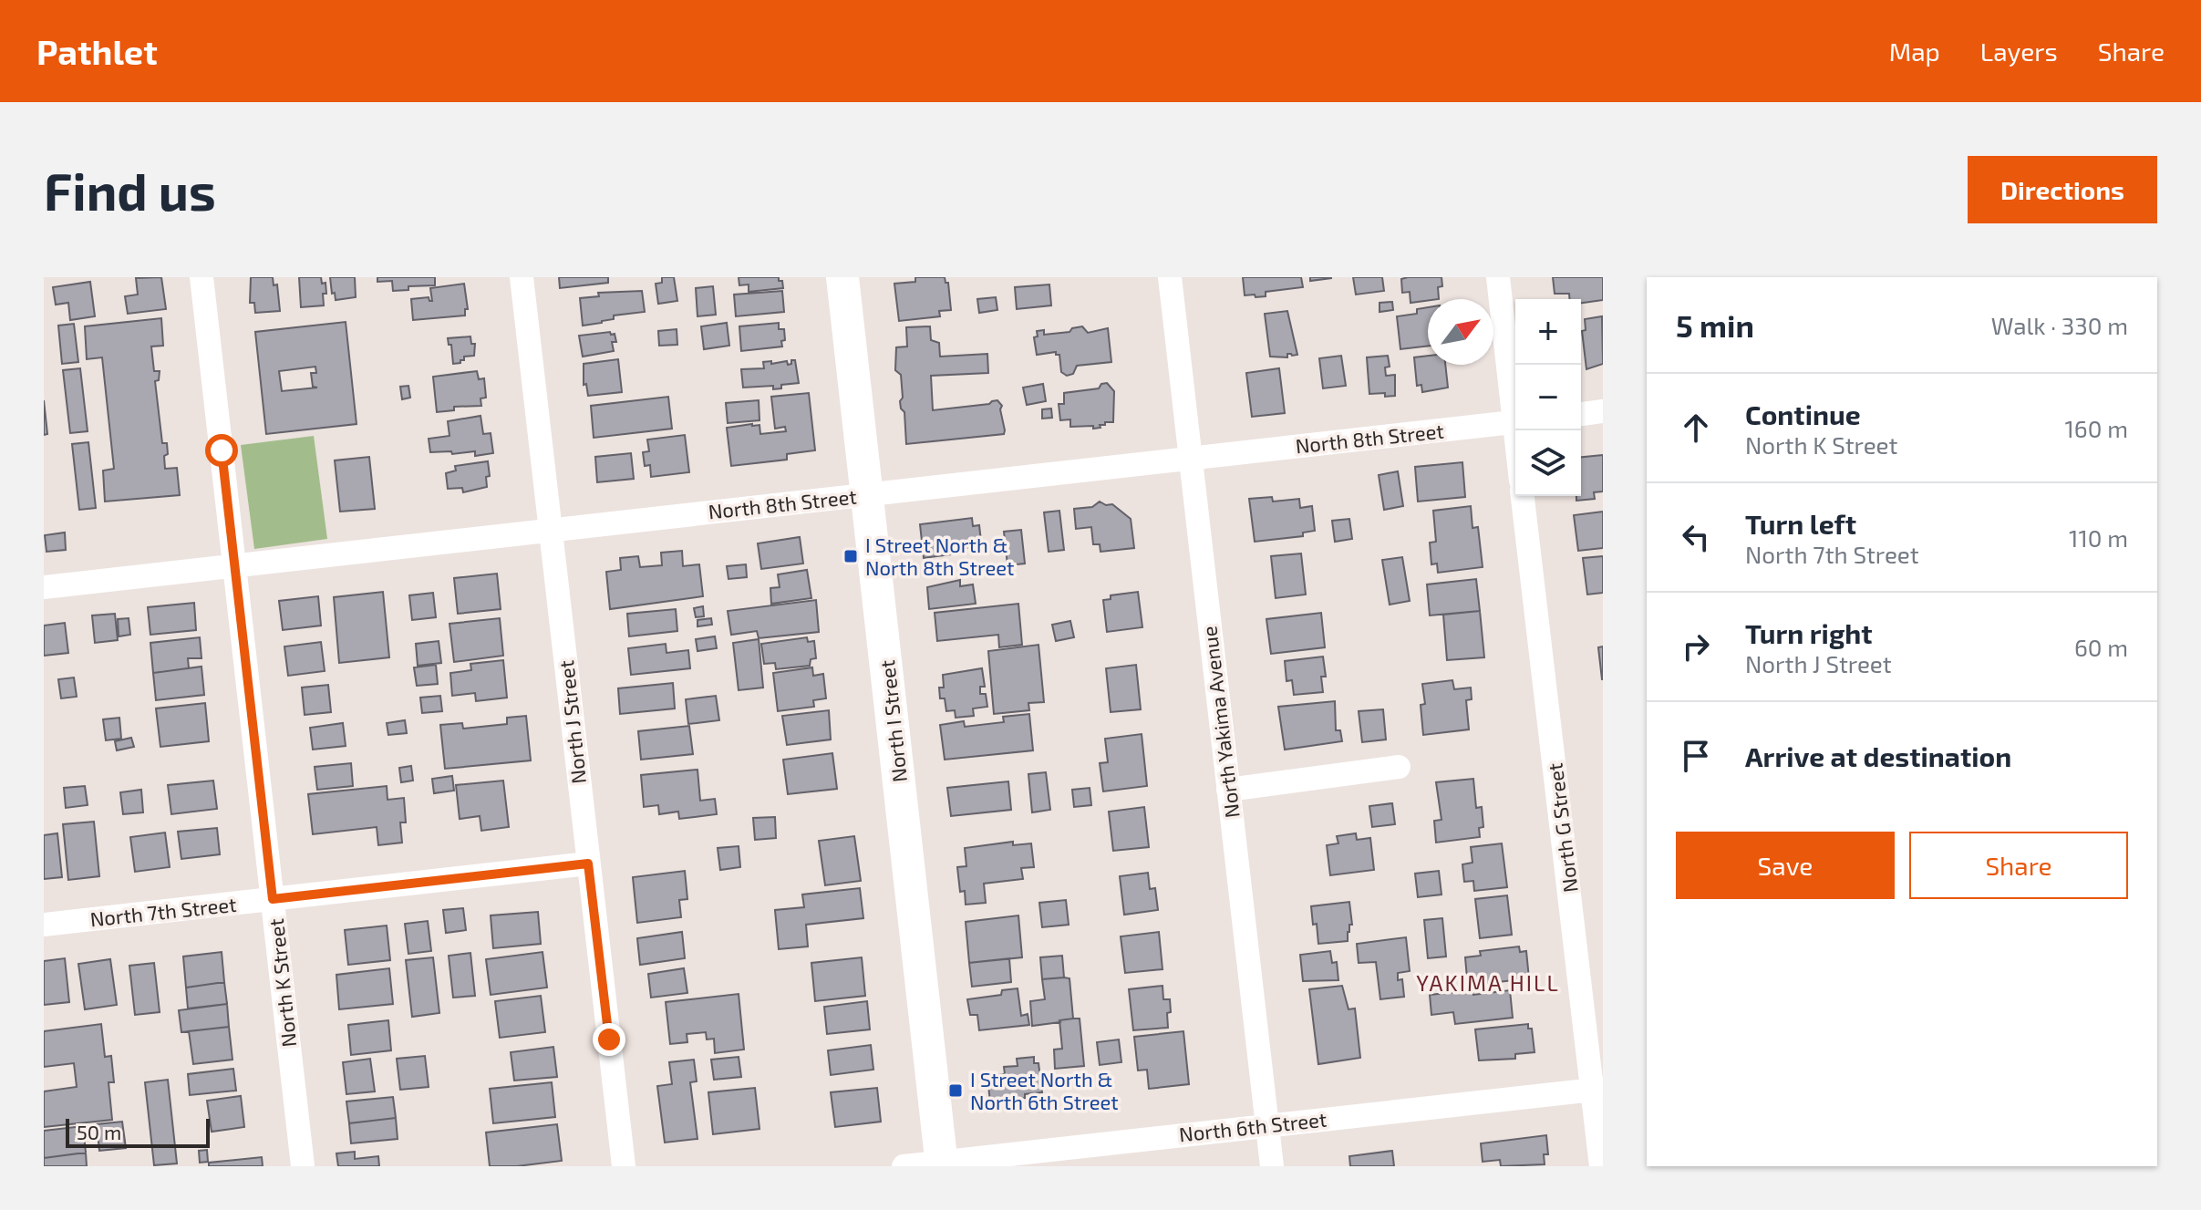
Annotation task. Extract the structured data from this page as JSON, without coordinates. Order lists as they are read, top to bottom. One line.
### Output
{"streets":{"main road":["North I Street"],"street":["North 8th Street","North J Street","North Yakima Avenue","North G Street","North 7th Street","North K Street","North 6th Street"]},"crossings":[["North 8th Street","North I Street"],["North 8th Street","North J Street"],["North 8th Street","North Yakima Avenue"],["North 8th Street","North K Street"],["North I Street","North 6th Street"],["North J Street","North 7th Street"],["North Yakima Avenue","North 6th Street"],["North G Street","North 6th Street"],["North 7th Street","North K Street"]],"districts":["YAKIMA HILL"],"places":{"transit":["I Street North & North 8th Street","I Street North & North 6th Street"]},"scale_bar":"50 m","north":"top right","page":{"header":"Pathlet","nav":["Map","Layers","Share"],"buttons":["Directions",["Save","Share"]],"title":"Find us","heading":["5 min","Walk · 330 m"],"map_buttons":["+","−"],"list":[["Continue","North K Street","160 m"],["Turn left","North 7th Street","110 m"],["Turn right","North J Street","60 m"],"Arrive at destination"],"scale":"50 m"}}
